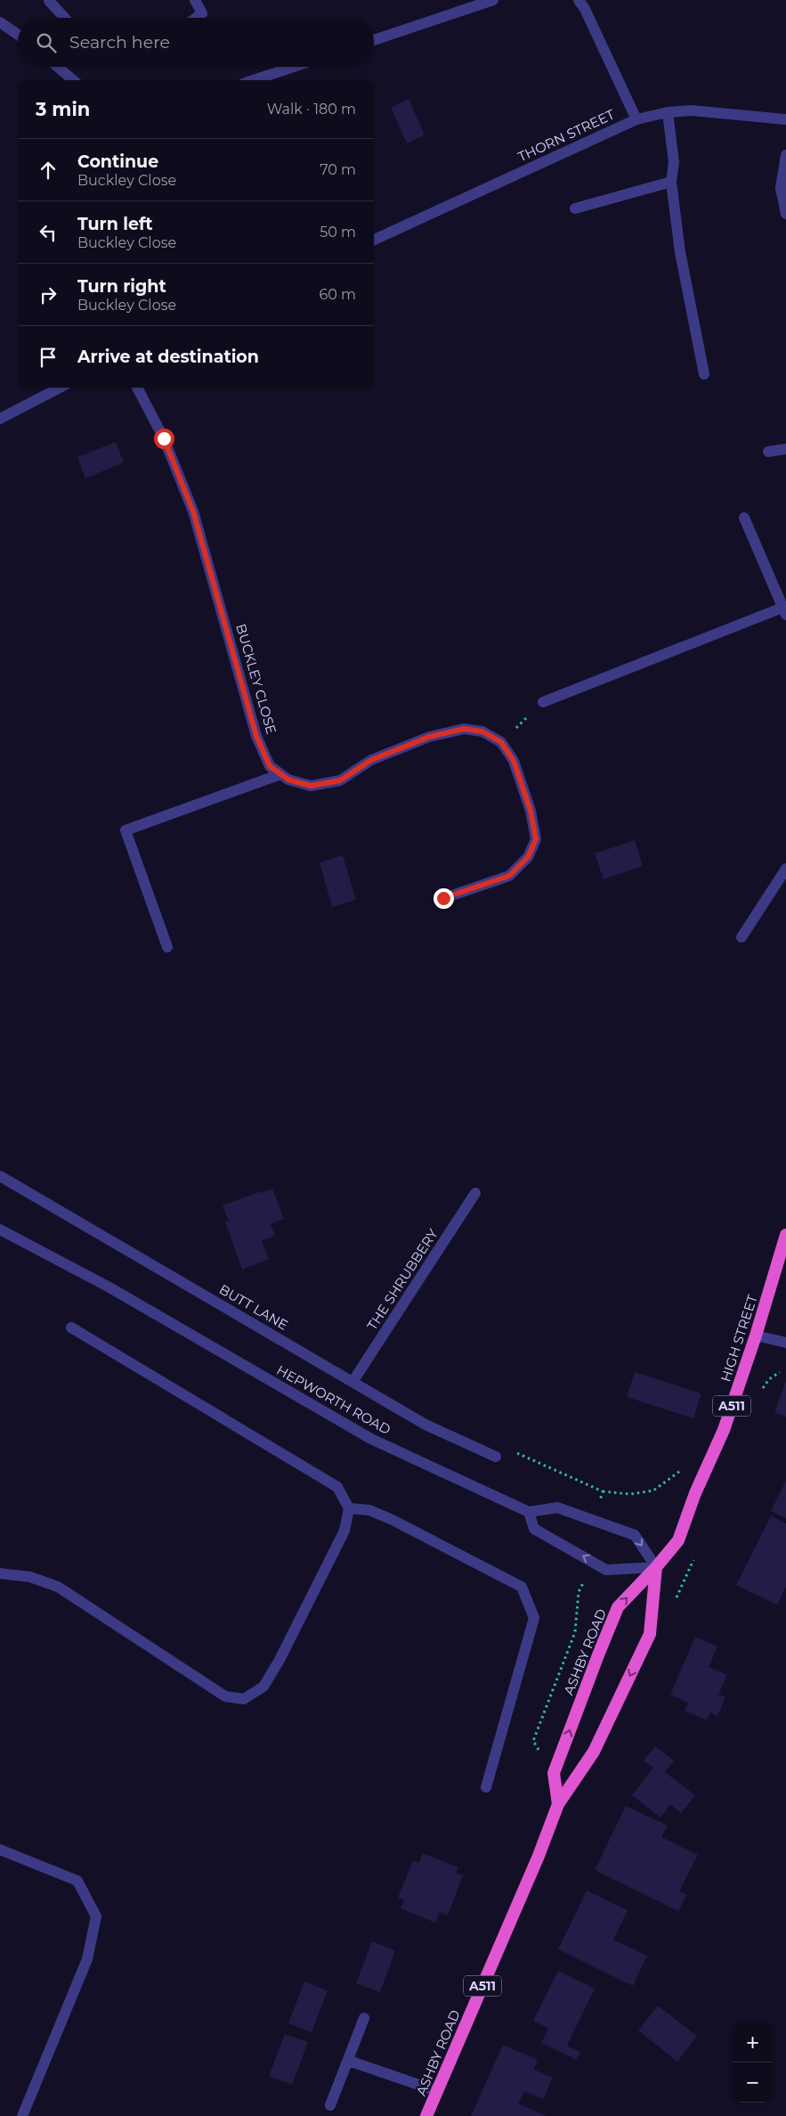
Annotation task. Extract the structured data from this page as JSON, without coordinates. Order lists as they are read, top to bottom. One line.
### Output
{"streets":{"highway":["HIGH STREET","A511","ASHBY ROAD"],"street":["THORN STREET","BUCKLEY CLOSE","THE SHRUBBERY","BUTT LANE","HEPWORTH ROAD"]},"crossings":[["THE SHRUBBERY","BUTT LANE"],["HIGH STREET","ASHBY ROAD"]],"page":{"search":"Search here","heading":["3 min","Walk · 180 m"],"list":[["Continue","Buckley Close","70 m"],["Turn left","Buckley Close","50 m"],["Turn right","Buckley Close","60 m"],"Arrive at destination"],"map_buttons":["+","−"]}}
